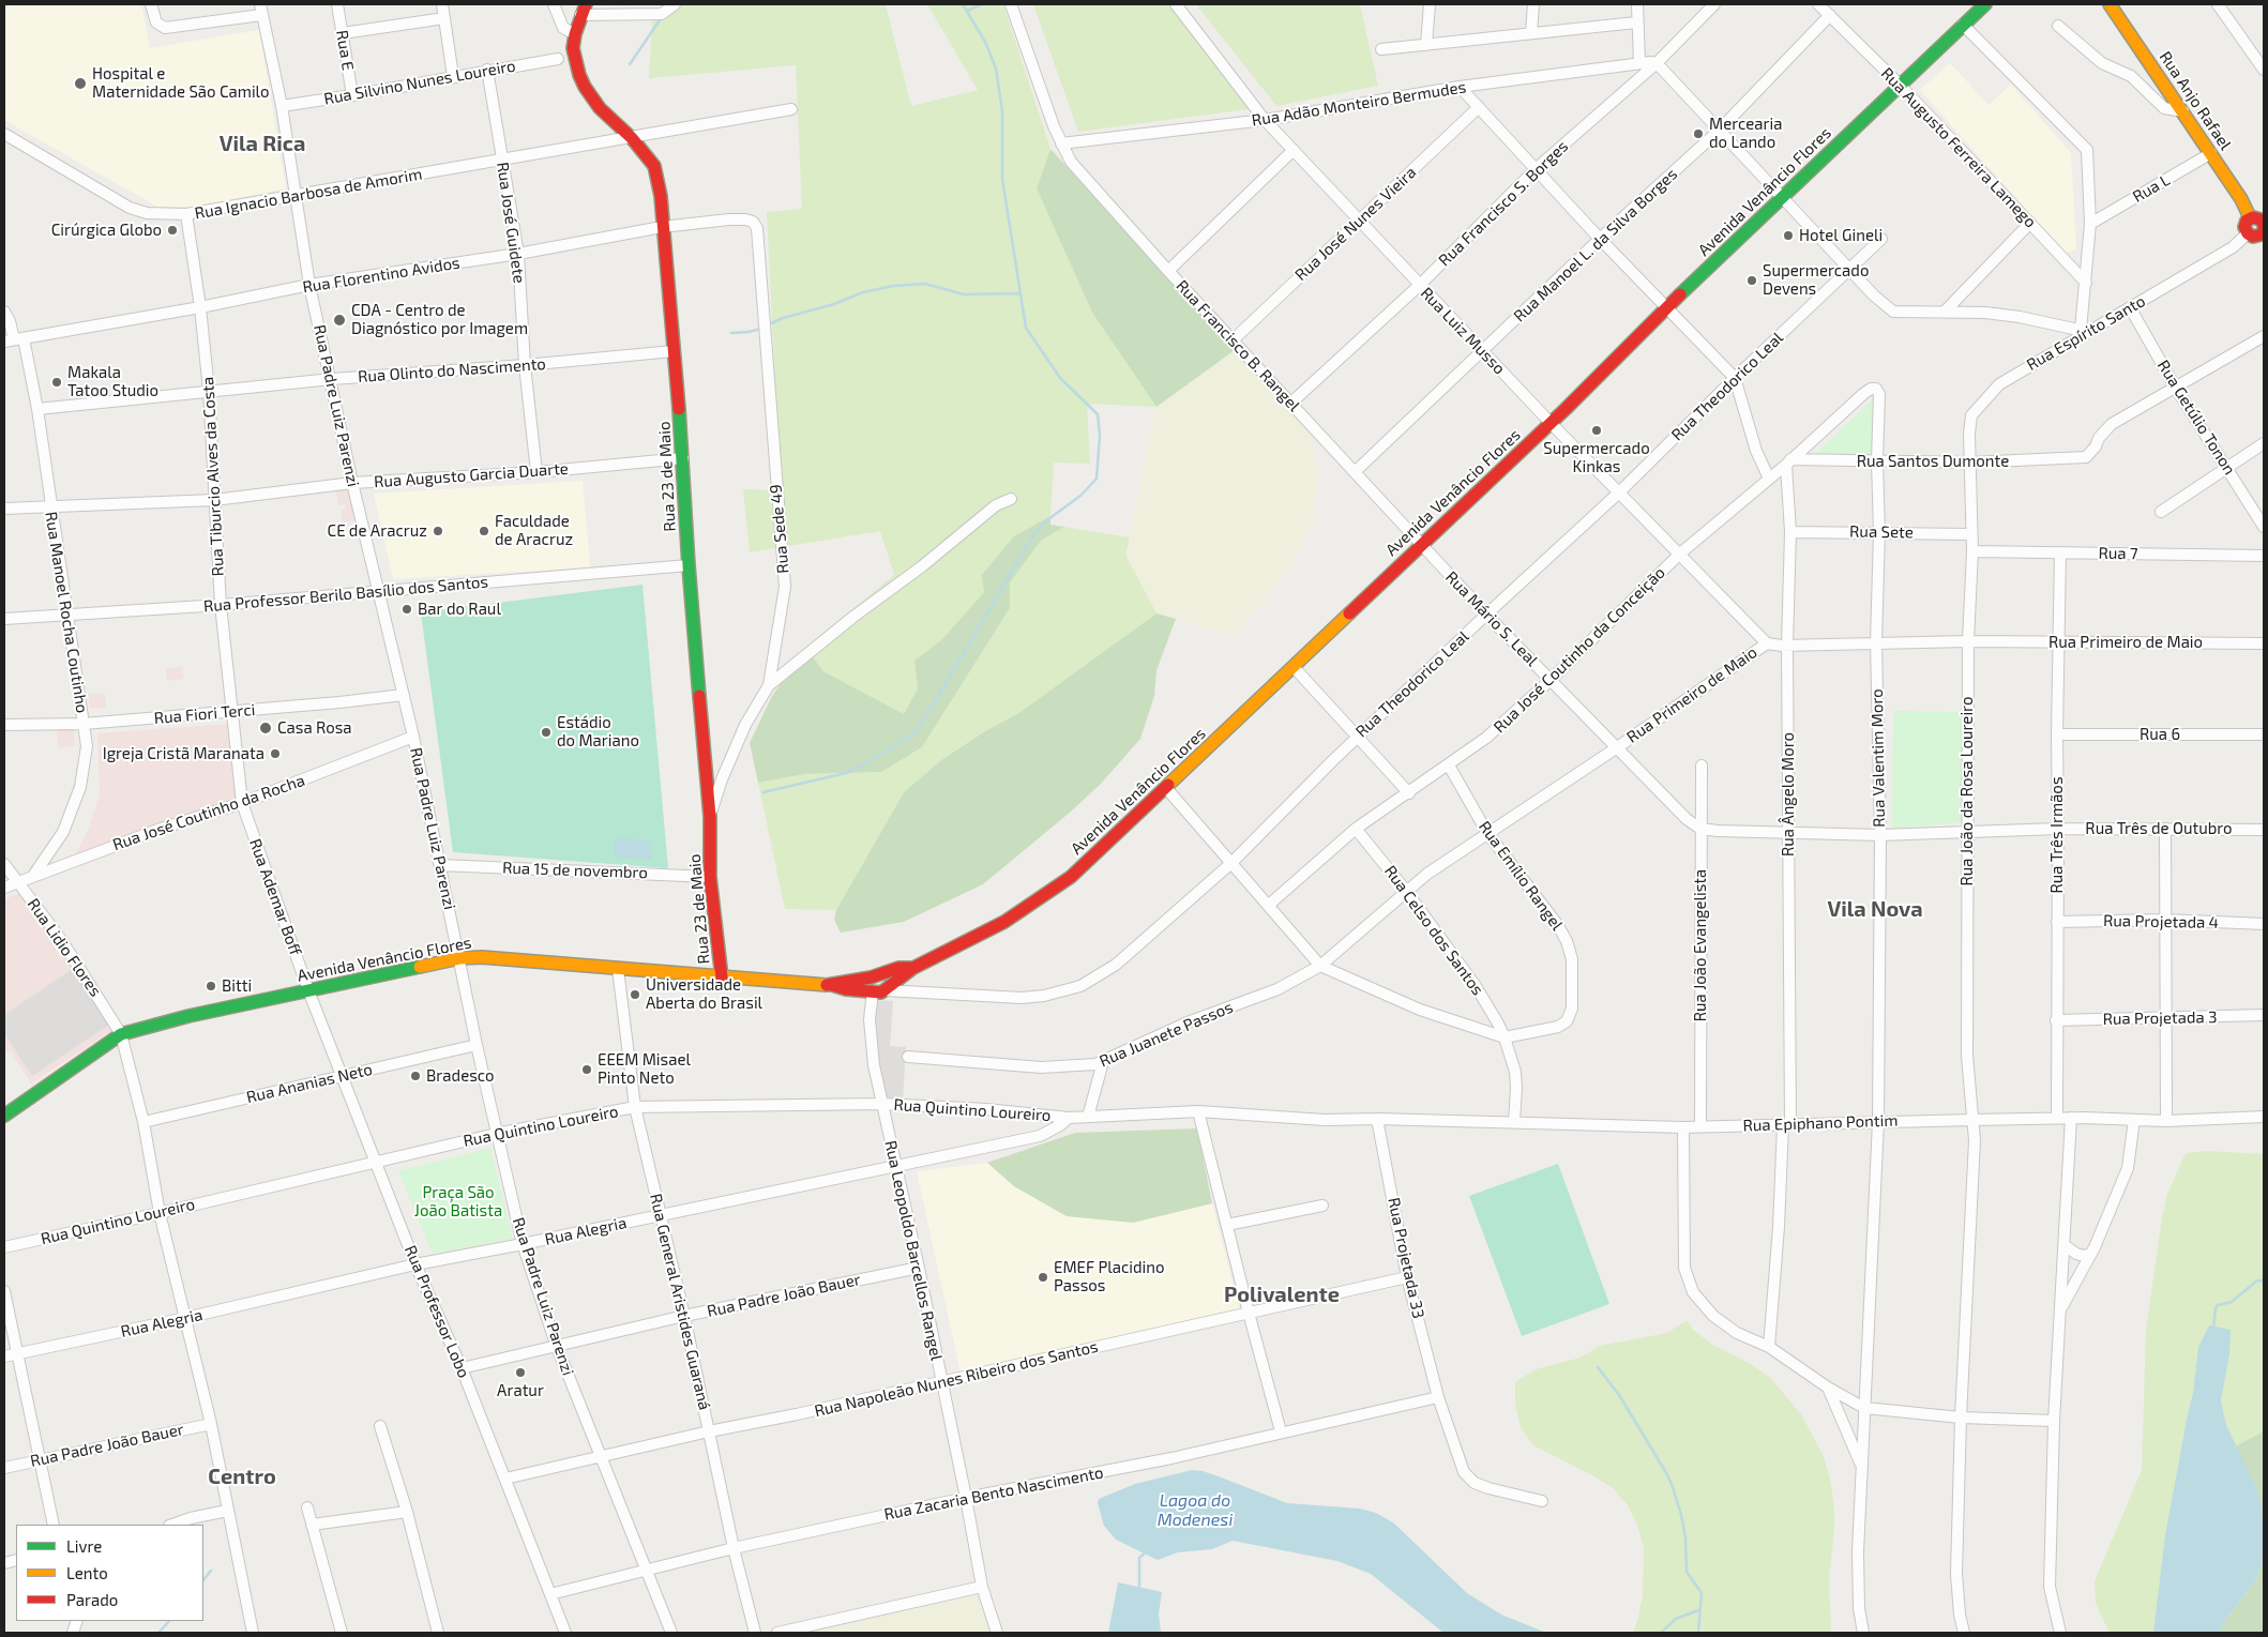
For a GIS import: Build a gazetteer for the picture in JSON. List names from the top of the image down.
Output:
{
  "streets": {
    "main road": ["Rua Anjo Rafael", "Avenida Venâncio Flores", "Rua 23 de Maio"],
    "street": [
      "Rua E",
      "Rua Silvino Nunes Loureiro",
      "Rua Adão Monteiro Bermudes",
      "Rua Augusto Ferreira Lamego",
      "Rua L",
      "Rua Ignacio Barbosa de Amorim",
      "Rua Francisco S. Borges",
      "Rua José Guidete",
      "Rua José Nunes Vieira",
      "Rua Manoel L. da Silva Borges",
      "Rua Florentino Avidos",
      "Rua Luiz Musso",
      "Rua Espírito Santo",
      "Rua Francisco B. Rangel",
      "Rua Olinto do Nascimento",
      "Rua Theodorico Leal",
      "Rua Padre Luiz Parenzi",
      "Rua Getúlio Tonon",
      "Rua Santos Dumonte",
      "Rua Augusto Garcia Duarte",
      "Rua Tiburcio Alves da Costa",
      "Rua Sede 49",
      "Rua Sete",
      "Rua 7",
      "Rua Professor Berilo Basílio dos Santos",
      "Rua Manoel Rocha Coutinho",
      "Rua Mário S. Leal",
      "Rua Primeiro de Maio",
      "Rua José Coutinho da Conceição",
      "Rua Fiori Terci",
      "Rua 6",
      "Rua Valentim Moro",
      "Rua João da Rosa Loureiro",
      "Rua Ângelo Moro",
      "Rua José Coutinho da Rocha",
      "Rua Três de Outubro",
      "Rua Três Irmãos",
      "Rua 15 de novembro",
      "Rua Emílio Rangel",
      "Rua Ademar Boff",
      "Rua Projetada 4",
      "Rua Celso dos Santos",
      "Rua João Evangelista",
      "Rua Lidio Flores",
      "Rua Projetada 3",
      "Rua Juanete Passos",
      "Rua Ananias Neto",
      "Rua Quintino Loureiro",
      "Rua Epiphano Pontim",
      "Rua Alegria",
      "Rua Leopoldo Barcellos Rangel",
      "Rua Projetada 33",
      "Rua Padre João Bauer",
      "Rua General Aristides Guaraná",
      "Rua Professor Lobo",
      "Rua Napoleão Nunes Ribeiro dos Santos",
      "Rua Zacaria Bento Nascimento"
    ]
  },
  "crossings": [
    ["Rua E", "Rua Silvino Nunes Loureiro"],
    ["Rua Silvino Nunes Loureiro", "Rua José Guidete"],
    ["Rua Silvino Nunes Loureiro", "Rua Padre Luiz Parenzi"],
    ["Rua Anjo Rafael", "Rua L"],
    ["Rua Adão Monteiro Bermudes", "Rua Francisco S. Borges"],
    ["Rua Adão Monteiro Bermudes", "Rua Luiz Musso"],
    ["Rua Adão Monteiro Bermudes", "Rua Francisco B. Rangel"],
    ["Rua Augusto Ferreira Lamego", "Avenida Venâncio Flores"],
    ["Rua Augusto Ferreira Lamego", "Rua Manoel L. da Silva Borges"],
    ["Avenida Venâncio Flores", "Rua Luiz Musso"],
    ["Avenida Venâncio Flores", "Rua Francisco B. Rangel"],
    ["Avenida Venâncio Flores", "Rua Theodorico Leal"],
    ["Avenida Venâncio Flores", "Rua Padre Luiz Parenzi"],
    ["Avenida Venâncio Flores", "Rua 23 de Maio"],
    ["Avenida Venâncio Flores", "Rua Mário S. Leal"],
    ["Avenida Venâncio Flores", "Rua Ademar Boff"],
    ["Avenida Venâncio Flores", "Rua Lidio Flores"],
    ["Avenida Venâncio Flores", "Rua Leopoldo Barcellos Rangel"],
    ["Avenida Venâncio Flores", "Rua General Aristides Guaraná"],
    ["Avenida Venâncio Flores", "Rua Professor Lobo"],
    ["Rua Ignacio Barbosa de Amorim", "Rua José Guidete"],
    ["Rua Ignacio Barbosa de Amorim", "Rua Padre Luiz Parenzi"],
    ["Rua Ignacio Barbosa de Amorim", "Rua Tiburcio Alves da Costa"],
    ["Rua Ignacio Barbosa de Amorim", "Rua 23 de Maio"],
    ["Rua Francisco S. Borges", "Rua Luiz Musso"],
    ["Rua Francisco S. Borges", "Rua Francisco B. Rangel"],
    ["Rua José Guidete", "Rua Florentino Avidos"],
    ["Rua José Guidete", "Rua Olinto do Nascimento"],
    ["Rua José Guidete", "Rua Augusto Garcia Duarte"],
    ["Rua José Nunes Vieira", "Rua Luiz Musso"],
    ["Rua José Nunes Vieira", "Rua Francisco B. Rangel"],
    ["Rua Manoel L. da Silva Borges", "Rua Luiz Musso"],
    ["Rua Manoel L. da Silva Borges", "Rua Francisco B. Rangel"],
    ["Rua Florentino Avidos", "Rua Padre Luiz Parenzi"],
    ["Rua Florentino Avidos", "Rua Tiburcio Alves da Costa"],
    ["Rua Florentino Avidos", "Rua 23 de Maio"],
    ["Rua Florentino Avidos", "Rua Sede 49"],
    ["Rua Florentino Avidos", "Rua Manoel Rocha Coutinho"],
    ["Rua Luiz Musso", "Rua Theodorico Leal"],
    ["Rua Luiz Musso", "Rua Primeiro de Maio"],
    ["Rua Luiz Musso", "Rua José Coutinho da Conceição"],
    ["Rua Espírito Santo", "Rua Getúlio Tonon"],
    ["Rua Espírito Santo", "Rua Santos Dumonte"],
    ["Rua Espírito Santo", "Rua João da Rosa Loureiro"],
    ["Rua Francisco B. Rangel", "Rua Mário S. Leal"],
    ["Rua Olinto do Nascimento", "Rua Padre Luiz Parenzi"],
    ["Rua Olinto do Nascimento", "Rua Tiburcio Alves da Costa"],
    ["Rua Olinto do Nascimento", "Rua 23 de Maio"],
    ["Rua Olinto do Nascimento", "Rua Manoel Rocha Coutinho"],
    ["Rua Theodorico Leal", "Rua Mário S. Leal"],
    ["Rua Theodorico Leal", "Rua Leopoldo Barcellos Rangel"],
    ["Rua Padre Luiz Parenzi", "Rua Augusto Garcia Duarte"],
    ["Rua Padre Luiz Parenzi", "Rua Professor Berilo Basílio dos Santos"],
    ["Rua Padre Luiz Parenzi", "Rua Fiori Terci"],
    ["Rua Padre Luiz Parenzi", "Rua José Coutinho da Rocha"],
    ["Rua Padre Luiz Parenzi", "Rua 15 de novembro"],
    ["Rua Padre Luiz Parenzi", "Rua Ananias Neto"],
    ["Rua Padre Luiz Parenzi", "Rua Quintino Loureiro"],
    ["Rua Padre Luiz Parenzi", "Rua Alegria"],
    ["Rua Padre Luiz Parenzi", "Rua Padre João Bauer"],
    ["Rua Padre Luiz Parenzi", "Rua Napoleão Nunes Ribeiro dos Santos"],
    ["Rua Padre Luiz Parenzi", "Rua Zacaria Bento Nascimento"],
    ["Rua Getúlio Tonon", "Rua Santos Dumonte"],
    ["Rua Santos Dumonte", "Rua José Coutinho da Conceição"],
    ["Rua Santos Dumonte", "Rua Valentim Moro"],
    ["Rua Santos Dumonte", "Rua João da Rosa Loureiro"],
    ["Rua Santos Dumonte", "Rua Ângelo Moro"],
    ["Rua Augusto Garcia Duarte", "Rua Tiburcio Alves da Costa"],
    ["Rua Augusto Garcia Duarte", "Rua 23 de Maio"],
    ["Rua Augusto Garcia Duarte", "Rua Manoel Rocha Coutinho"],
    ["Rua Tiburcio Alves da Costa", "Rua Professor Berilo Basílio dos Santos"],
    ["Rua Tiburcio Alves da Costa", "Rua Fiori Terci"],
    ["Rua Tiburcio Alves da Costa", "Rua José Coutinho da Rocha"],
    ["Rua Tiburcio Alves da Costa", "Rua Ademar Boff"],
    ["Rua 23 de Maio", "Rua Sede 49"],
    ["Rua 23 de Maio", "Rua Professor Berilo Basílio dos Santos"],
    ["Rua 23 de Maio", "Rua 15 de novembro"],
    ["Rua Sete", "Rua Valentim Moro"],
    ["Rua Sete", "Rua João da Rosa Loureiro"],
    ["Rua Sete", "Rua Ângelo Moro"],
    ["Rua 7", "Rua João da Rosa Loureiro"],
    ["Rua 7", "Rua Três Irmãos"],
    ["Rua Professor Berilo Basílio dos Santos", "Rua Manoel Rocha Coutinho"],
    ["Rua Manoel Rocha Coutinho", "Rua Fiori Terci"],
    ["Rua Manoel Rocha Coutinho", "Rua José Coutinho da Rocha"],
    ["Rua Mário S. Leal", "Rua Primeiro de Maio"],
    ["Rua Mário S. Leal", "Rua José Coutinho da Conceição"],
    ["Rua Mário S. Leal", "Rua Três de Outubro"],
    ["Rua Mário S. Leal", "Rua João Evangelista"],
    ["Rua Primeiro de Maio", "Rua Valentim Moro"],
    ["Rua Primeiro de Maio", "Rua João da Rosa Loureiro"],
    ["Rua Primeiro de Maio", "Rua Ângelo Moro"],
    ["Rua Primeiro de Maio", "Rua Três Irmãos"],
    ["Rua Primeiro de Maio", "Rua Emílio Rangel"],
    ["Rua Primeiro de Maio", "Rua Celso dos Santos"],
    ["Rua Primeiro de Maio", "Rua Juanete Passos"],
    ["Rua José Coutinho da Conceição", "Rua Valentim Moro"],
    ["Rua José Coutinho da Conceição", "Rua Ângelo Moro"],
    ["Rua José Coutinho da Conceição", "Rua Emílio Rangel"],
    ["Rua José Coutinho da Conceição", "Rua Celso dos Santos"],
    ["Rua 6", "Rua Três Irmãos"],
    ["Rua Valentim Moro", "Rua Três de Outubro"],
    ["Rua Valentim Moro", "Rua Epiphano Pontim"],
    ["Rua João da Rosa Loureiro", "Rua Três de Outubro"],
    ["Rua João da Rosa Loureiro", "Rua Epiphano Pontim"],
    ["Rua Ângelo Moro", "Rua Três de Outubro"],
    ["Rua Ângelo Moro", "Rua Epiphano Pontim"],
    ["Rua José Coutinho da Rocha", "Rua Ademar Boff"],
    ["Rua José Coutinho da Rocha", "Rua Lidio Flores"],
    ["Rua Três de Outubro", "Rua Três Irmãos"],
    ["Rua Três de Outubro", "Rua João Evangelista"],
    ["Rua Três Irmãos", "Rua Projetada 4"],
    ["Rua Três Irmãos", "Rua Projetada 3"],
    ["Rua Três Irmãos", "Rua Epiphano Pontim"],
    ["Rua Emílio Rangel", "Rua Celso dos Santos"],
    ["Rua Ademar Boff", "Rua Professor Lobo"],
    ["Rua Celso dos Santos", "Rua Epiphano Pontim"],
    ["Rua João Evangelista", "Rua Epiphano Pontim"],
    ["Rua Lidio Flores", "Rua Ananias Neto"],
    ["Rua Lidio Flores", "Rua Quintino Loureiro"],
    ["Rua Lidio Flores", "Rua Alegria"],
    ["Rua Lidio Flores", "Rua Padre João Bauer"],
    ["Rua Ananias Neto", "Rua Professor Lobo"],
    ["Rua Quintino Loureiro", "Rua Epiphano Pontim"],
    ["Rua Quintino Loureiro", "Rua Alegria"],
    ["Rua Quintino Loureiro", "Rua Leopoldo Barcellos Rangel"],
    ["Rua Quintino Loureiro", "Rua Projetada 33"],
    ["Rua Quintino Loureiro", "Rua General Aristides Guaraná"],
    ["Rua Quintino Loureiro", "Rua Professor Lobo"],
    ["Rua Epiphano Pontim", "Rua Projetada 33"],
    ["Rua Alegria", "Rua Leopoldo Barcellos Rangel"],
    ["Rua Alegria", "Rua General Aristides Guaraná"],
    ["Rua Alegria", "Rua Professor Lobo"],
    ["Rua Leopoldo Barcellos Rangel", "Rua Padre João Bauer"],
    ["Rua Leopoldo Barcellos Rangel", "Rua Napoleão Nunes Ribeiro dos Santos"],
    ["Rua Leopoldo Barcellos Rangel", "Rua Zacaria Bento Nascimento"],
    ["Rua Projetada 33", "Rua Napoleão Nunes Ribeiro dos Santos"],
    ["Rua Projetada 33", "Rua Zacaria Bento Nascimento"],
    ["Rua Padre João Bauer", "Rua General Aristides Guaraná"],
    ["Rua Padre João Bauer", "Rua Professor Lobo"],
    ["Rua General Aristides Guaraná", "Rua Napoleão Nunes Ribeiro dos Santos"],
    ["Rua General Aristides Guaraná", "Rua Zacaria Bento Nascimento"],
    ["Rua Professor Lobo", "Rua Napoleão Nunes Ribeiro dos Santos"],
    ["Rua Professor Lobo", "Rua Zacaria Bento Nascimento"]
  ],
  "districts": [
    "Vila Rica",
    "Vila Nova",
    "Polivalente",
    "Centro"
  ],
  "water": ["Lagoa do Modenesi"],
  "parks": ["Praça São João Batista"],
  "places": [
    "Hospital e Maternidade São Camilo",
    "Mercearia do Lando",
    "Cirúrgica Globo",
    "Hotel Gineli",
    "Supermercado Devens",
    "CDA - Centro de Diagnóstico por Imagem",
    "Makala Tatoo Studio",
    "Supermercado Kinkas",
    "CE de Aracruz",
    "Faculdade de Aracruz",
    "Bar do Raul",
    "Casa Rosa",
    "Estádio do Mariano",
    "Igreja Cristã Maranata",
    "Bitti",
    "Universidade Aberta do Brasil",
    "EEEM Misael Pinto Neto",
    "Bradesco",
    "EMEF Placidino Passos",
    "Aratur"
  ],
  "legend": ["Livre", "Lento", "Parado"]
}
